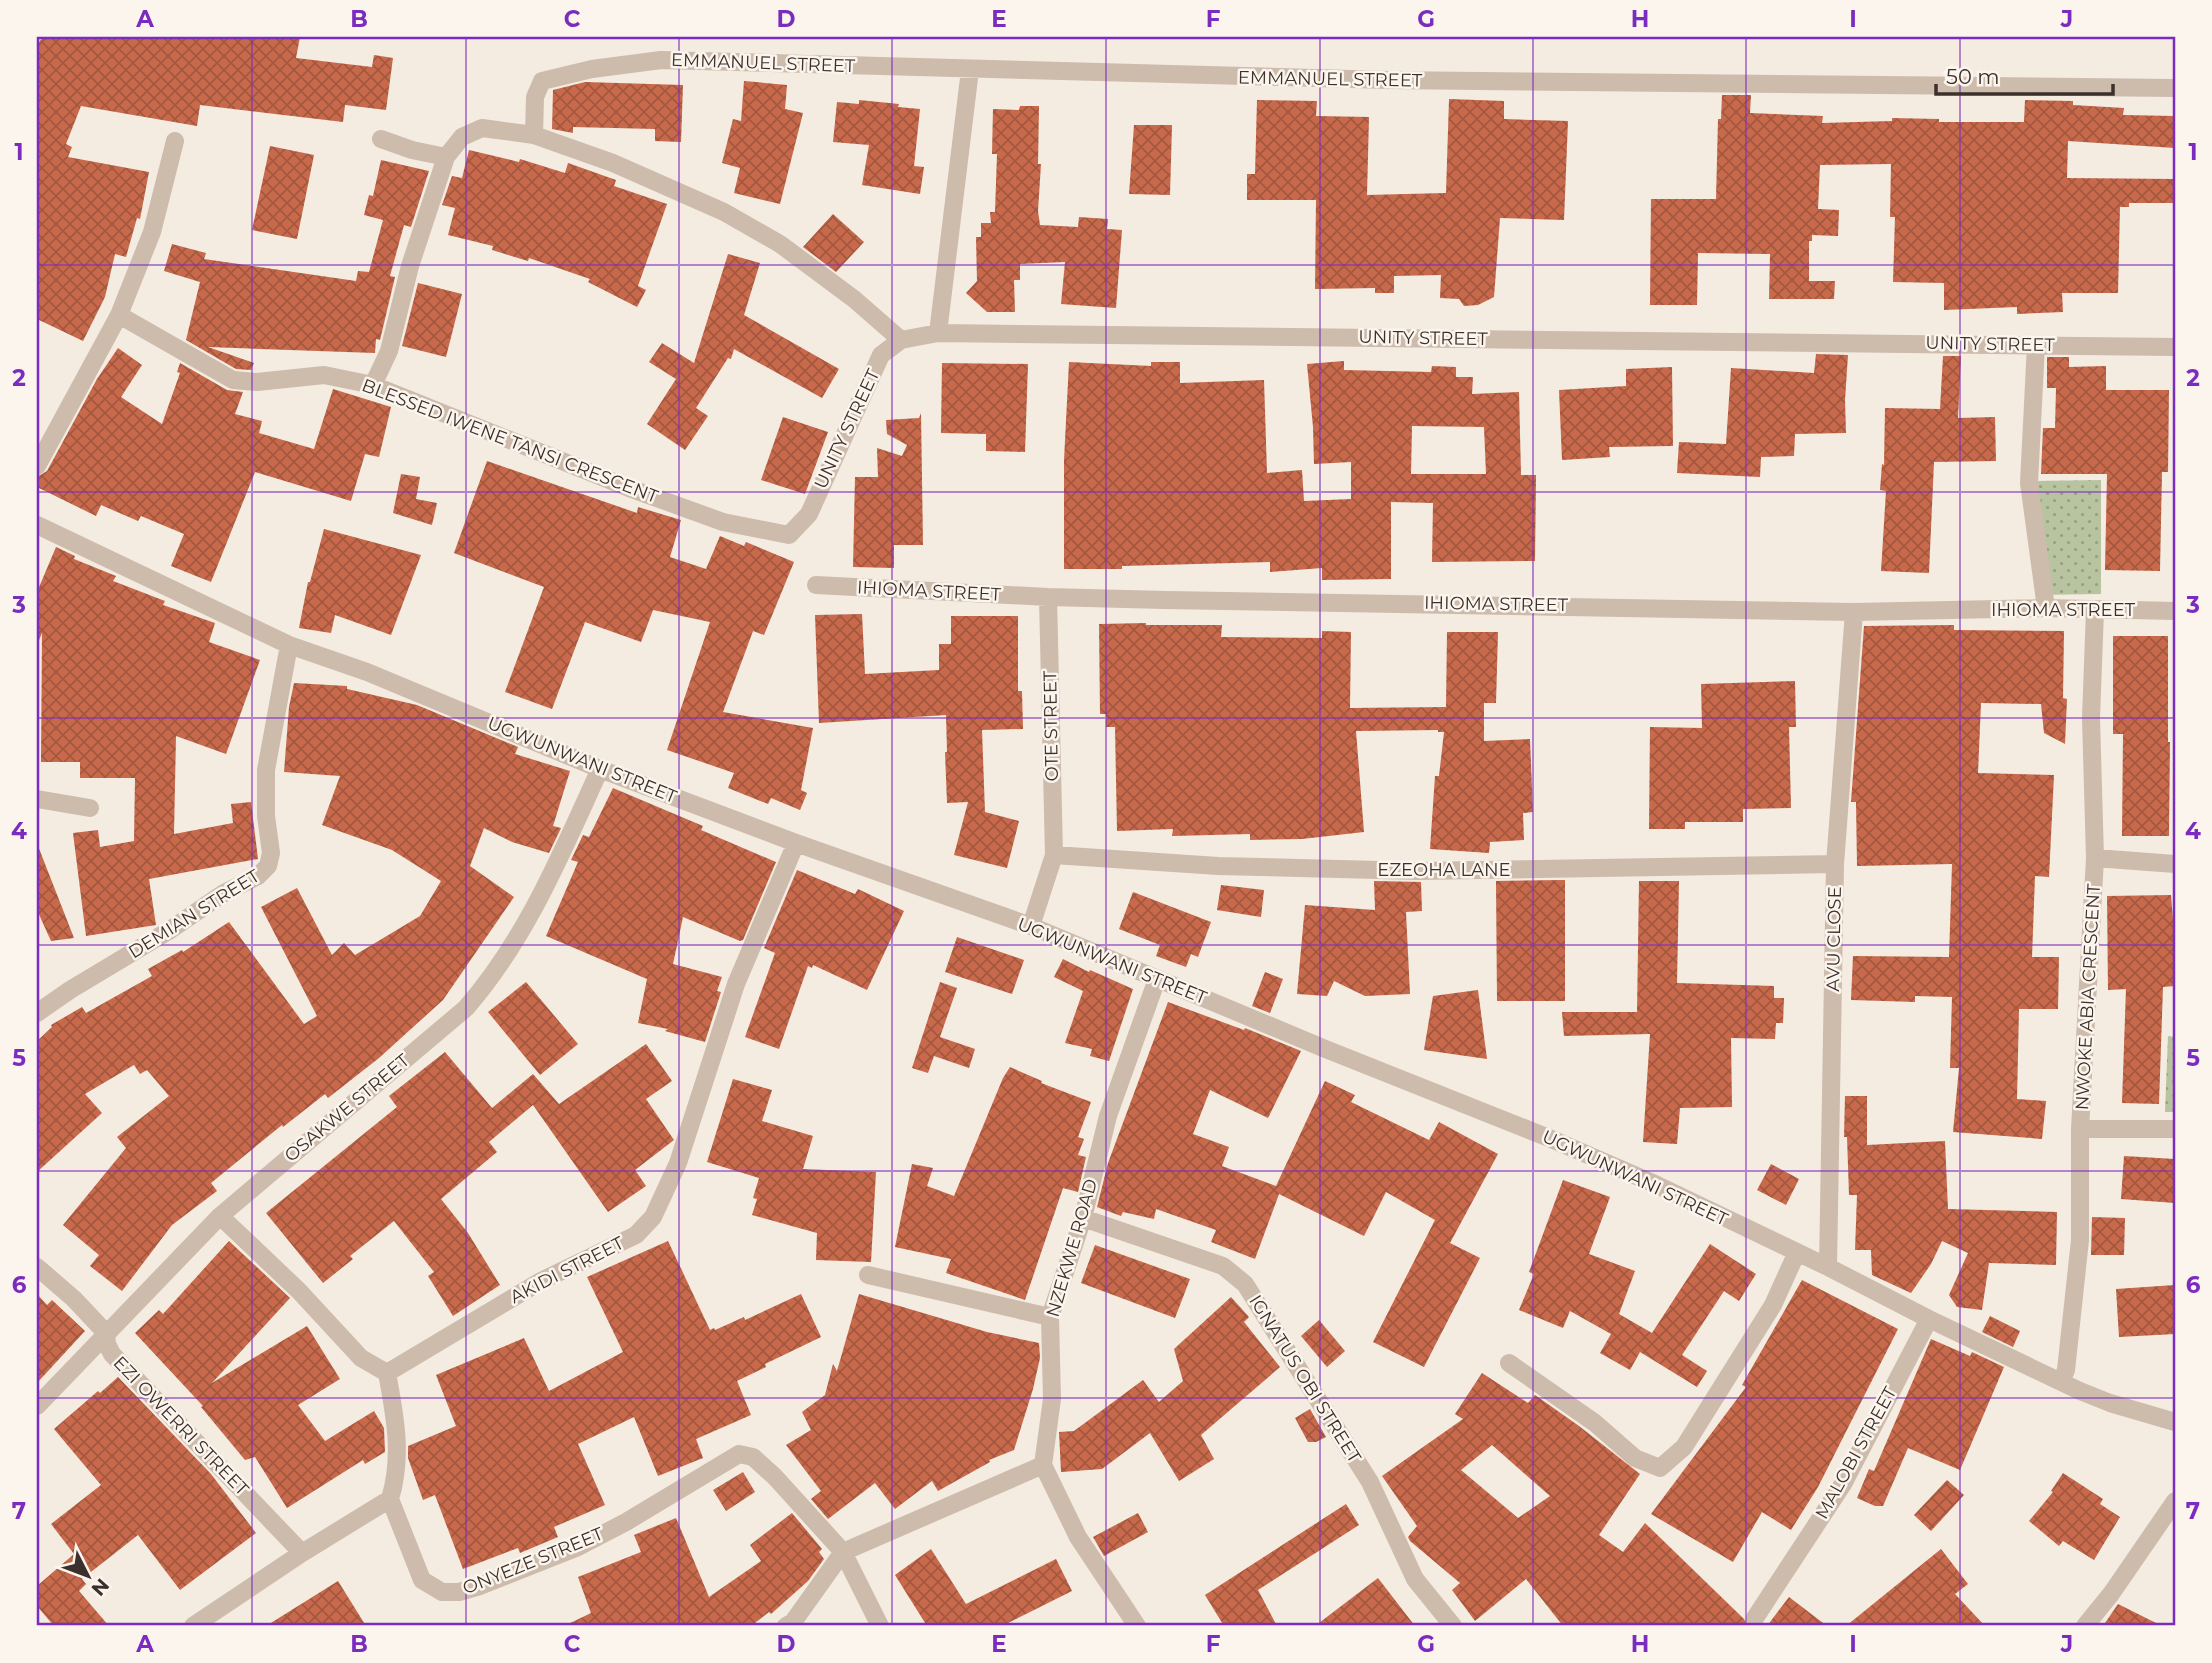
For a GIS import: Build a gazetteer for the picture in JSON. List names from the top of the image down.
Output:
{
  "streets": {
    "street": [
      "EMMANUEL STREET",
      "UNITY STREET",
      "BLESSED IWENE TANSI CRESCENT",
      "IHIOMA STREET",
      "OTE STREET",
      "UGWUNWANI STREET",
      "EZEOHA LANE",
      "DEMIAN STREET",
      "AVU CLOSE",
      "NWOKE ABIA CRESCENT",
      "OSAKWE STREET",
      "NZEKWE ROAD",
      "AKIDI STREET",
      "IGNATUS OBI STREET",
      "EZI OWERRI STREET",
      "MALOBI STREET",
      "ONYEZE STREET"
    ]
  },
  "crossings": [
    ["UNITY STREET", "BLESSED IWENE TANSI CRESCENT"],
    ["IHIOMA STREET", "OTE STREET"],
    ["IHIOMA STREET", "AVU CLOSE"],
    ["IHIOMA STREET", "NWOKE ABIA CRESCENT"],
    ["OTE STREET", "UGWUNWANI STREET"],
    ["OTE STREET", "EZEOHA LANE"],
    ["UGWUNWANI STREET", "DEMIAN STREET"],
    ["UGWUNWANI STREET", "AVU CLOSE"],
    ["UGWUNWANI STREET", "NWOKE ABIA CRESCENT"],
    ["UGWUNWANI STREET", "OSAKWE STREET"],
    ["UGWUNWANI STREET", "NZEKWE ROAD"],
    ["UGWUNWANI STREET", "AKIDI STREET"],
    ["UGWUNWANI STREET", "MALOBI STREET"],
    ["EZEOHA LANE", "AVU CLOSE"],
    ["OSAKWE STREET", "EZI OWERRI STREET"],
    ["NZEKWE ROAD", "IGNATUS OBI STREET"]
  ],
  "scale_bar": "50 m",
  "north": "bottom right",
  "grid": {
    "columns": [
      "A",
      "B",
      "C",
      "D",
      "E",
      "F",
      "G",
      "H",
      "I",
      "J"
    ],
    "rows": [
      "1",
      "2",
      "3",
      "4",
      "5",
      "6",
      "7"
    ]
  }
}
